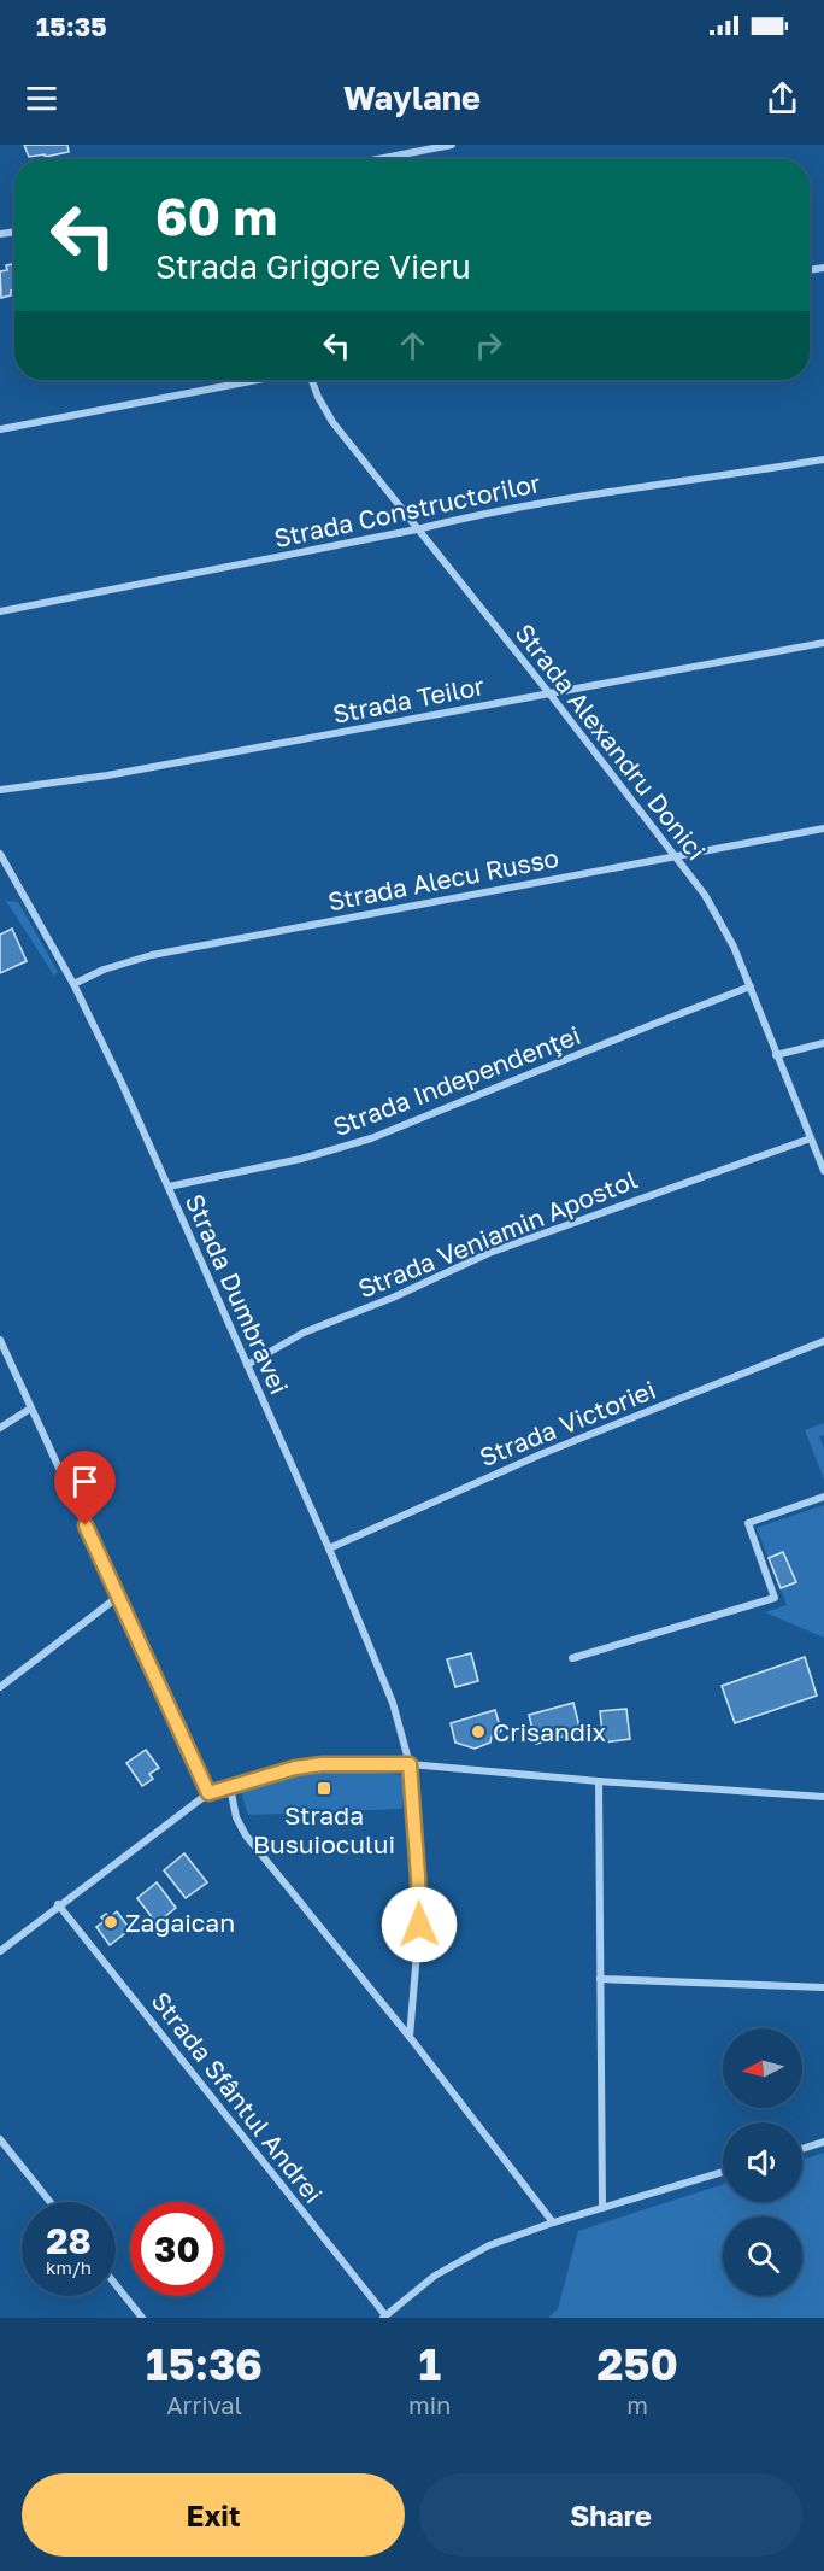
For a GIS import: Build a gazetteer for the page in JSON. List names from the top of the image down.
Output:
{
  "streets": {
    "street": [
      "Strada Constructorilor",
      "Strada Teilor",
      "Strada Alexandru Donici",
      "Strada Alecu Russo",
      "Strada Independenţei",
      "Strada Veniamin Apostol",
      "Strada Dumbravei",
      "Strada Victoriei",
      "Strada Sfântul Andrei"
    ]
  },
  "crossings": [
    ["Strada Constructorilor", "Strada Alexandru Donici"],
    ["Strada Teilor", "Strada Alexandru Donici"],
    ["Strada Alexandru Donici", "Strada Alecu Russo"],
    ["Strada Alexandru Donici", "Strada Independenţei"],
    ["Strada Alexandru Donici", "Strada Veniamin Apostol"],
    ["Strada Alecu Russo", "Strada Dumbravei"],
    ["Strada Independenţei", "Strada Dumbravei"],
    ["Strada Veniamin Apostol", "Strada Dumbravei"],
    ["Strada Dumbravei", "Strada Victoriei"]
  ],
  "places": {
    "other": ["Crisandix", "Zagaican"],
    "transit": ["Strada Busuiocului"]
  },
  "north": "left",
  "page": {
    "status": "15:35",
    "header": "Waylane",
    "turn": ["60 m", "Strada Grigore Vieru"],
    "speed": "28 km/h",
    "limit": "30",
    "eta": [
      "15:36",
      "Arrival",
      "1",
      "min",
      "250",
      "m"
    ],
    "buttons": ["Exit", "Share"]
  }
}
